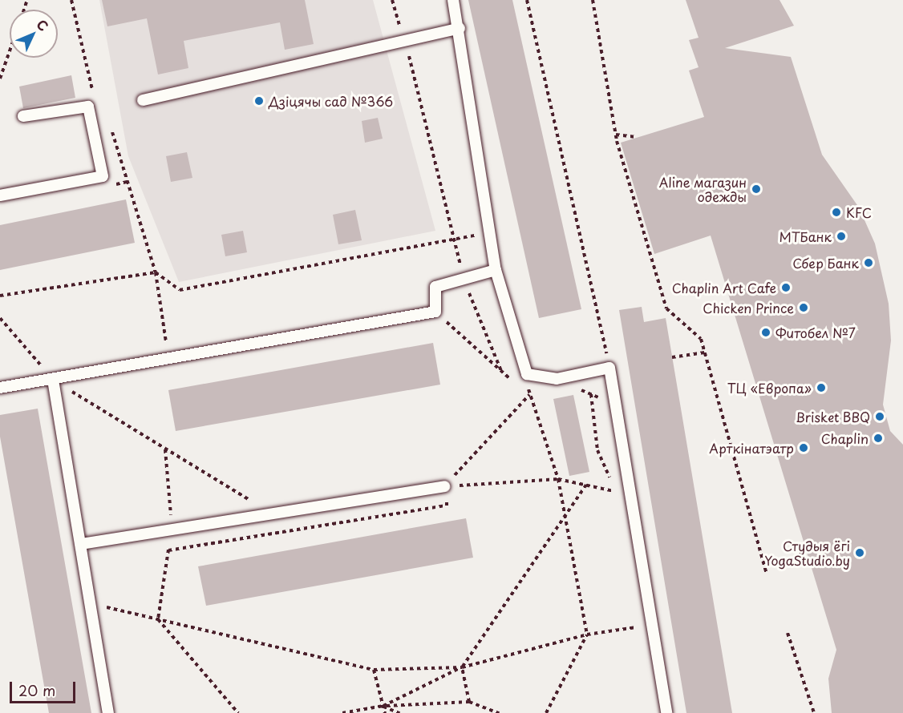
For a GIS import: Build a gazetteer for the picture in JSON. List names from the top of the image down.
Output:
{
  "places": [
    "Дзіцячы сад №366",
    "Aline магазин одежды",
    "KFC",
    "МТБанк",
    "Сбер Банк",
    "Chaplin Art Cafe",
    "Chicken Prince",
    "Фитобел №7",
    "ТЦ «Европа»",
    "Brisket BBQ",
    "Chaplin",
    "Арткінатэатр",
    "Студыя ёгі YogaStudio.by"
  ],
  "scale_bar": "20 m",
  "north": "top right"
}
